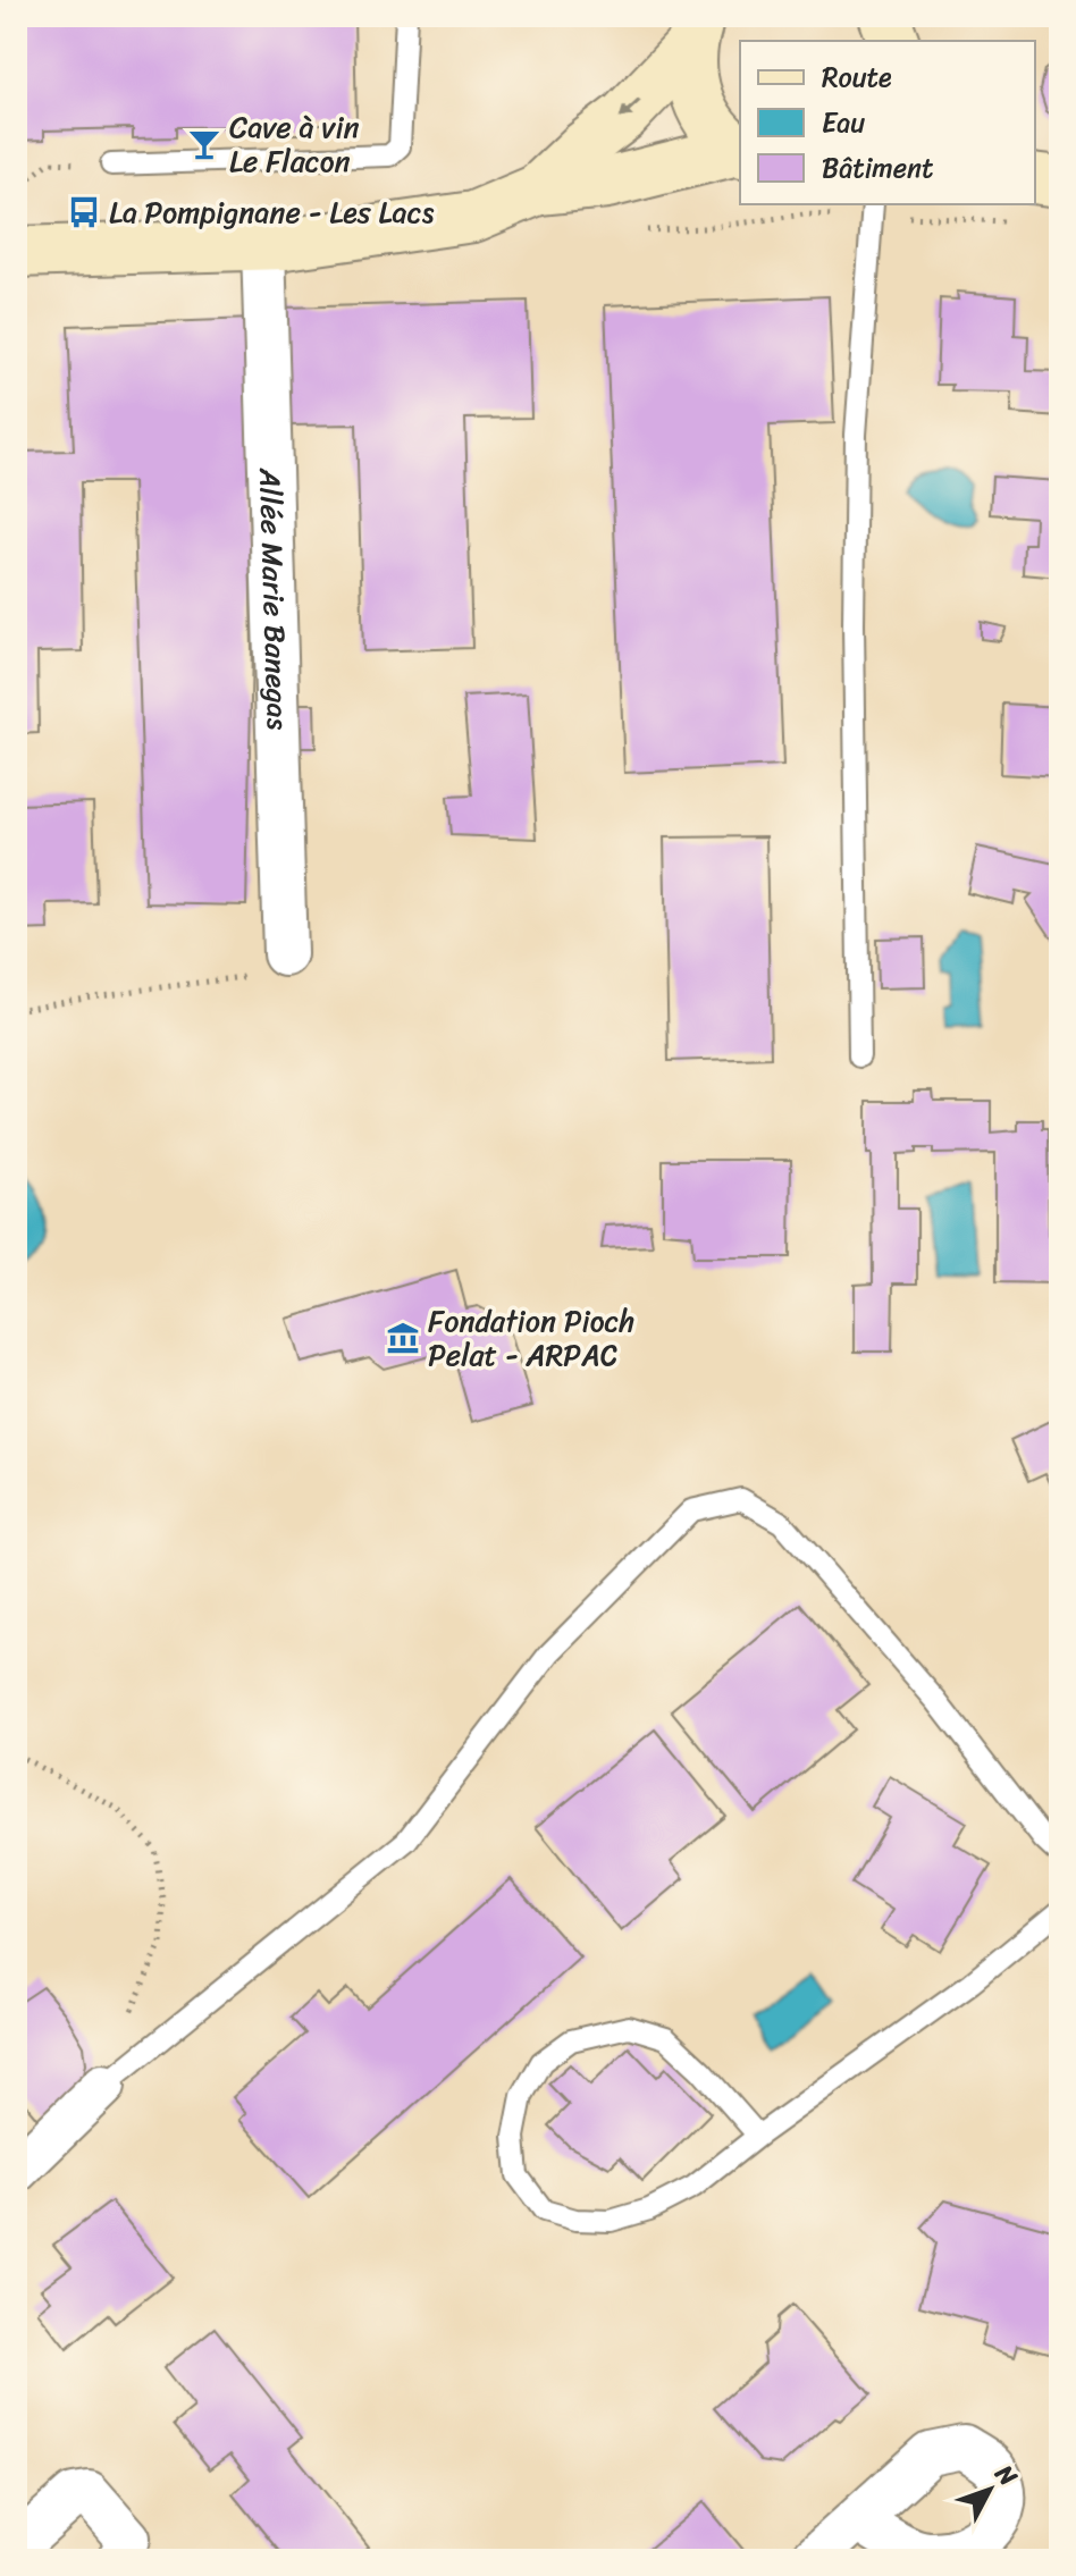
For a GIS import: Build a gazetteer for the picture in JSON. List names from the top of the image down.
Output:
{
  "streets": {
    "street": ["Allée Marie Banegas"]
  },
  "places": {
    "bar": ["Cave à vin Le Flacon"],
    "bus stop": ["La Pompignane - Les Lacs"],
    "museum": ["Fondation Pioch Pelat - ARPAC"]
  },
  "legend": ["Route", "Eau", "Bâtiment"],
  "north": "top right"
}
